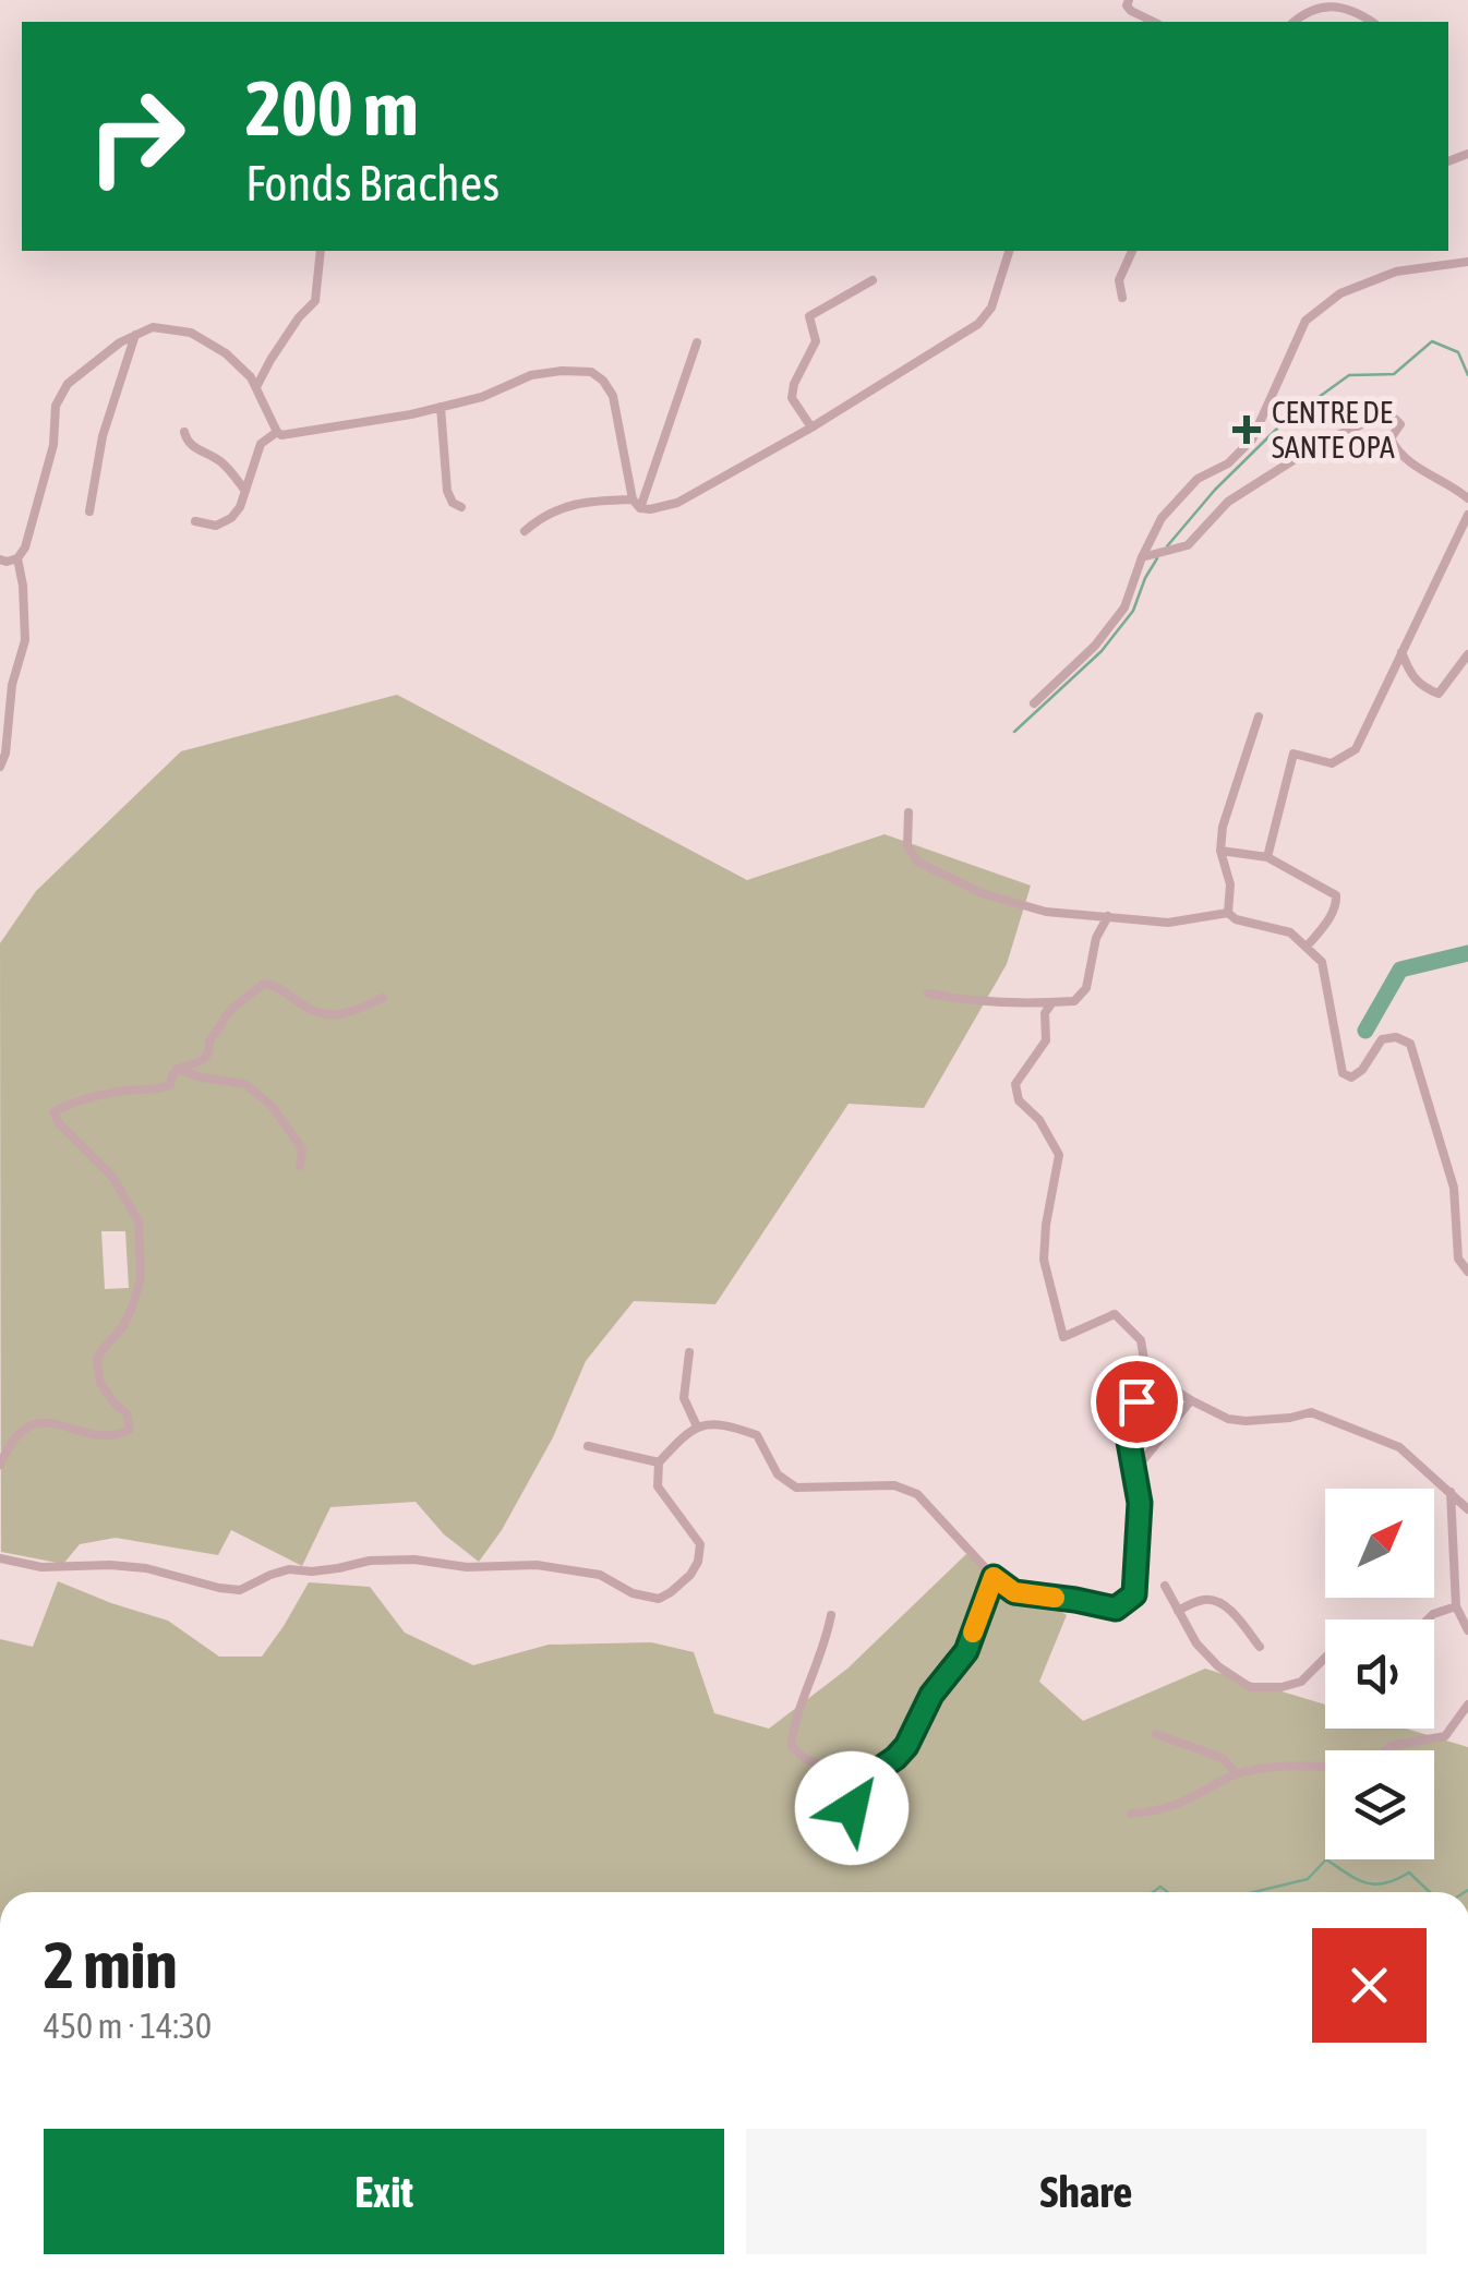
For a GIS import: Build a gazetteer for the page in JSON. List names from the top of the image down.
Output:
{
  "places": {
    "health": ["CENTRE DE SANTE OPA"]
  },
  "north": "top right",
  "page": {
    "turn": ["200 m", "Fonds Braches"],
    "heading": ["2 min", "450 m · 14:30"],
    "buttons": ["Exit", "Share"]
  }
}
